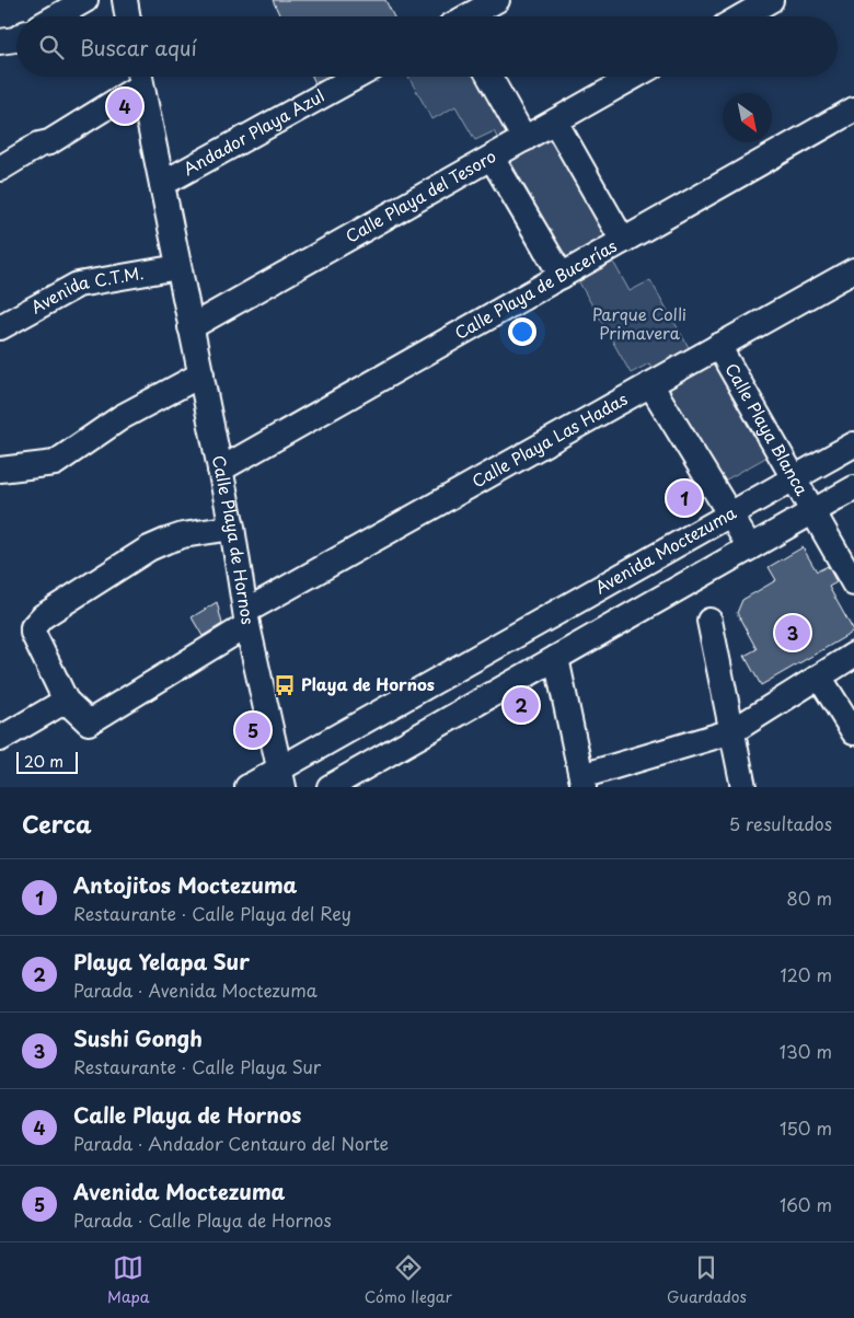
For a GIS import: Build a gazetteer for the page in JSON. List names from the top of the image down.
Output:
{
  "streets": {
    "street": [
      "Andador Playa Azul",
      "Calle Playa del Tesoro",
      "Calle Playa de Bucerías",
      "Avenida C.T.M.",
      "Calle Playa Blanca",
      "Calle Playa Las Hadas",
      "Calle Playa de Hornos",
      "Avenida Moctezuma"
    ]
  },
  "crossings": [
    ["Andador Playa Azul", "Calle Playa de Hornos"],
    ["Calle Playa del Tesoro", "Calle Playa de Hornos"],
    ["Calle Playa de Bucerías", "Calle Playa de Hornos"],
    ["Avenida C.T.M.", "Calle Playa de Hornos"],
    ["Calle Playa Blanca", "Calle Playa Las Hadas"],
    ["Calle Playa Blanca", "Avenida Moctezuma"],
    ["Calle Playa Las Hadas", "Calle Playa de Hornos"],
    ["Calle Playa de Hornos", "Avenida Moctezuma"]
  ],
  "parks": ["Parque Colli Primavera"],
  "places": {
    "bus stop": ["Playa de Hornos"]
  },
  "scale_bar": "20 m",
  "north": "bottom right",
  "page": {
    "search": "Buscar aquí",
    "pins": [
      "4",
      "1",
      "3",
      "2",
      "5"
    ],
    "scale": "20 m",
    "heading": ["Cerca", "5 resultados"],
    "list": [
      {
        "mark": "1",
        "name": "Antojitos Moctezuma",
        "note": "Restaurante · Calle Playa del Rey",
        "value": "80 m"
      },
      {
        "mark": "2",
        "name": "Playa Yelapa Sur",
        "note": "Parada · Avenida Moctezuma",
        "value": "120 m"
      },
      {
        "mark": "3",
        "name": "Sushi Gongh",
        "note": "Restaurante · Calle Playa Sur",
        "value": "130 m"
      },
      {
        "mark": "4",
        "name": "Calle Playa de Hornos",
        "note": "Parada · Andador Centauro del Norte",
        "value": "150 m"
      },
      {
        "mark": "5",
        "name": "Avenida Moctezuma",
        "note": "Parada · Calle Playa de Hornos",
        "value": "160 m"
      }
    ],
    "nav": ["Mapa", "Cómo llegar", "Guardados"]
  }
}
